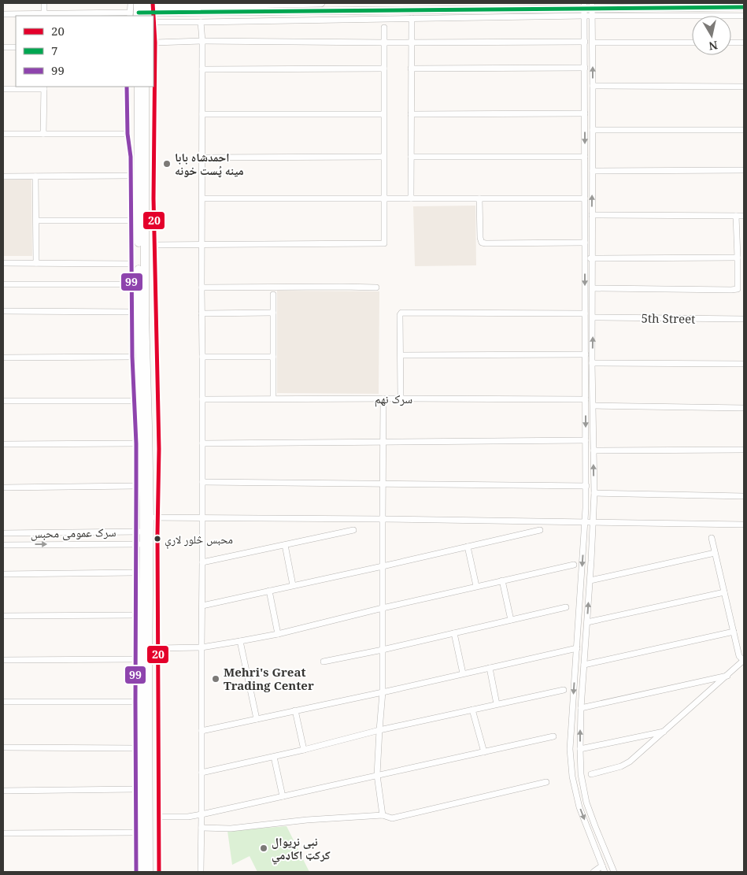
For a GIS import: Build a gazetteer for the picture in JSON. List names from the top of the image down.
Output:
{
  "streets": {
    "street": ["5th Street", "سرک نهم", "سرک عمومی محبس"]
  },
  "places": [
    "احمدشاه بابا مینه پُست خونه",
    "محبس څلور لارې",
    "Mehri's Great Trading Center",
    "نبی نړیوال کرکټ اکاډمي"
  ],
  "lines": ["transit line 20", "transit line 7", "transit line 99"],
  "legend": ["20", "7", "99"],
  "north": "bottom"
}
